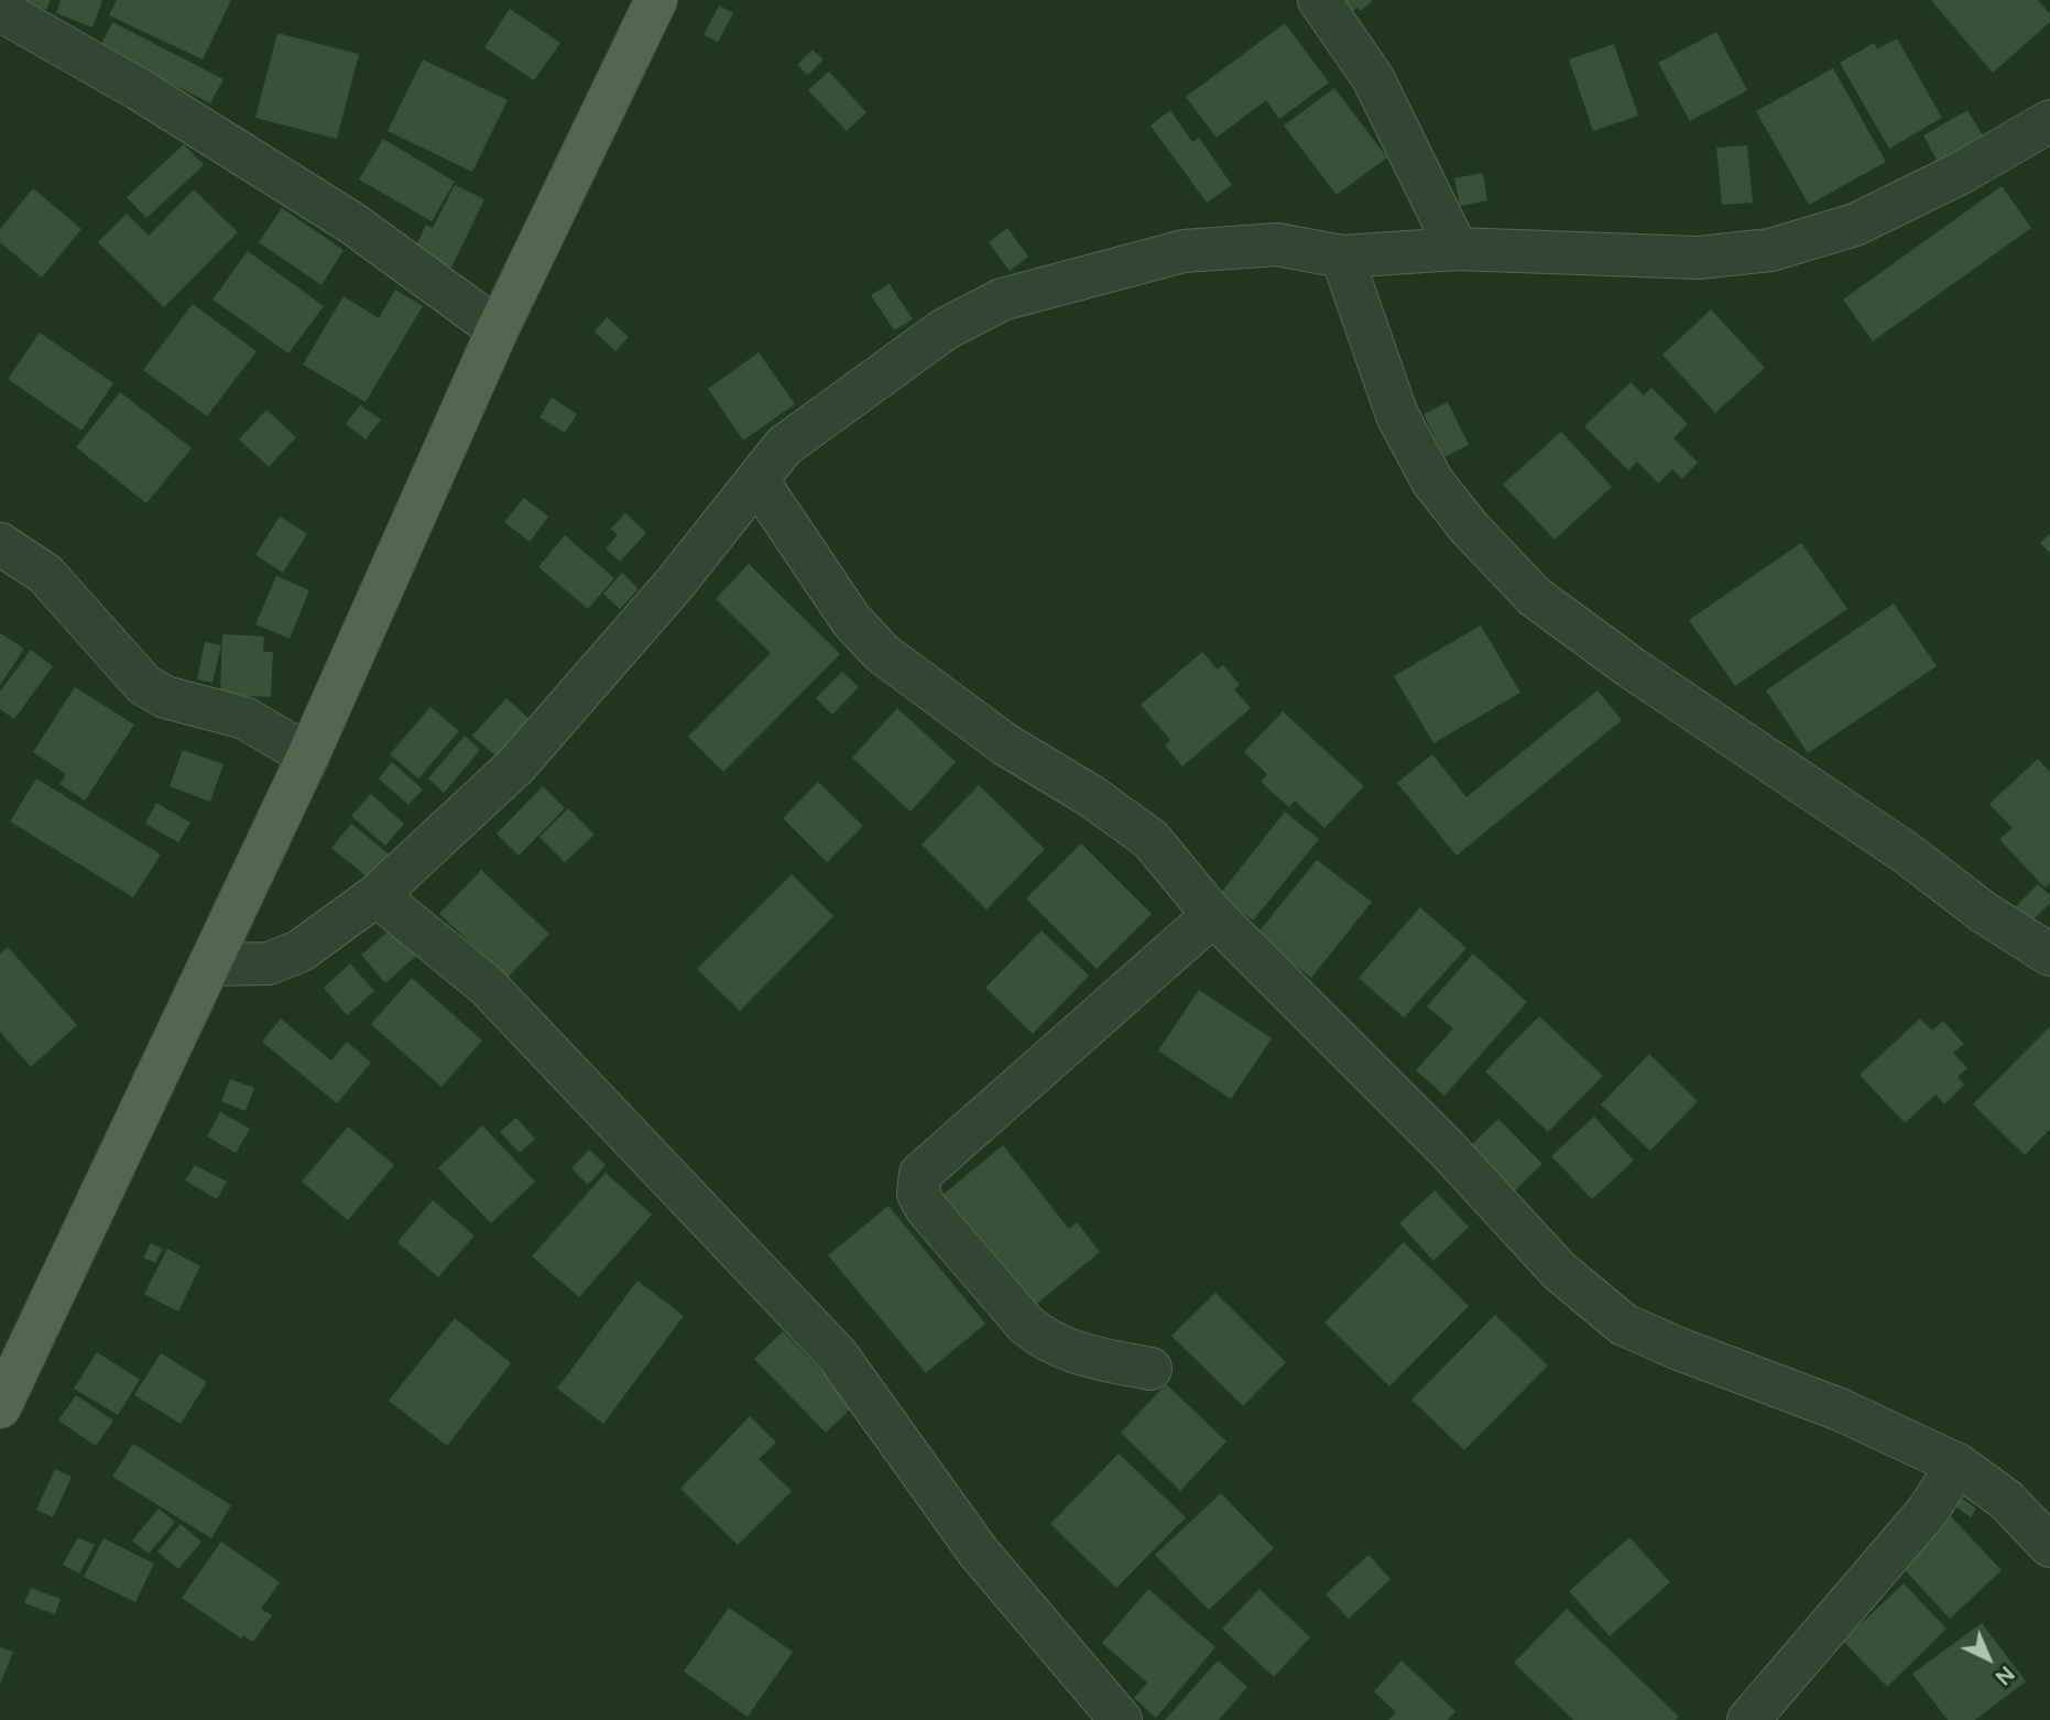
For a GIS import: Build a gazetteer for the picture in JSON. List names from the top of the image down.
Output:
{
  "north": "bottom right"
}
